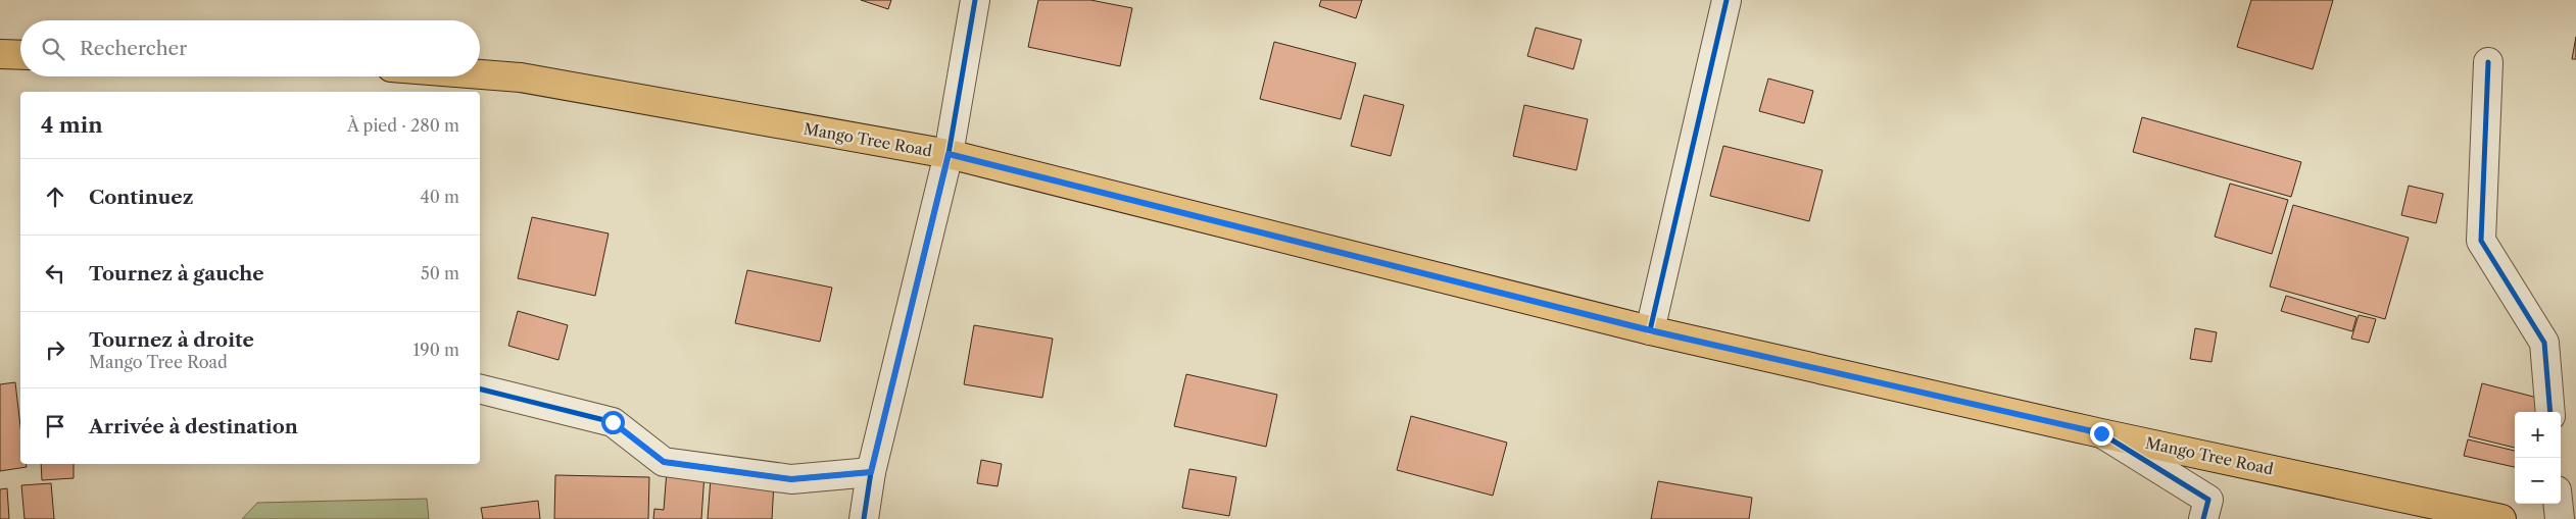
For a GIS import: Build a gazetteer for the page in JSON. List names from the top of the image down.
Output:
{
  "streets": {
    "main road": ["Mango Tree Road"]
  },
  "page": {
    "search": "Rechercher",
    "heading": ["4 min", "À pied · 280 m"],
    "list": [
      ["Continuez", "40 m"],
      ["Tournez à gauche", "50 m"],
      ["Tournez à droite", "Mango Tree Road", "190 m"],
      "Arrivée à destination"
    ],
    "map_buttons": ["+", "−"]
  }
}
